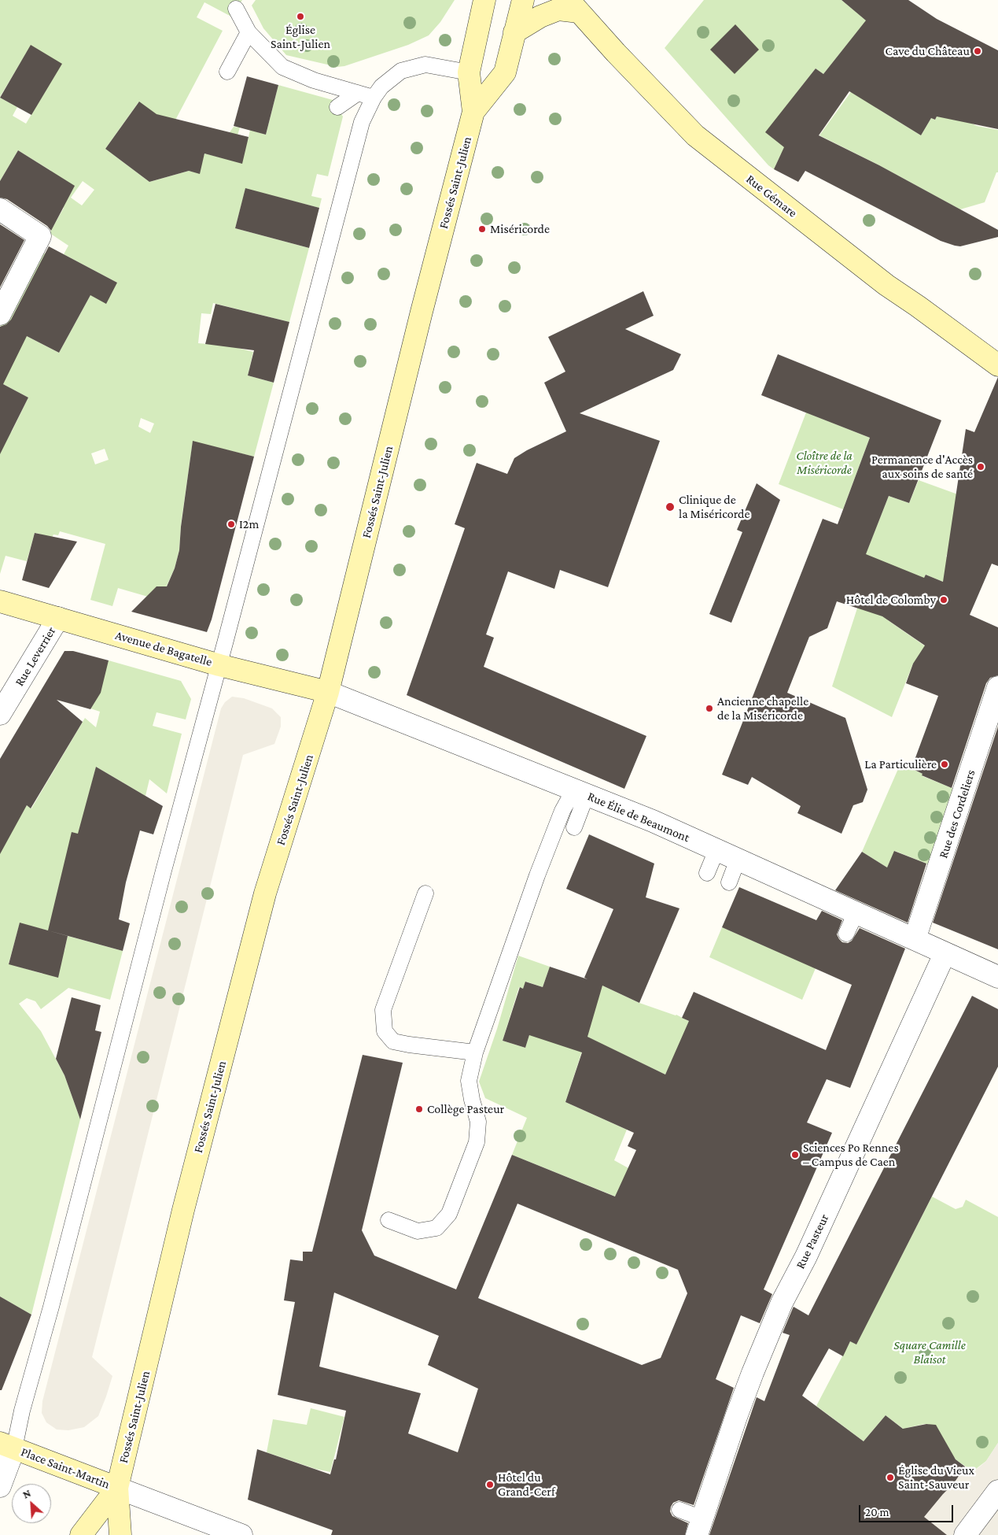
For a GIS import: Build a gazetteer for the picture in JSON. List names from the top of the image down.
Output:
{
  "streets": {
    "main road": [
      "Fossés Saint-Julien",
      "Rue Gémare",
      "Avenue de Bagatelle",
      "Place Saint-Martin"
    ],
    "street": [
      "Rue Leverrier",
      "Rue des Cordeliers",
      "Rue Élie de Beaumont",
      "Rue Pasteur"
    ]
  },
  "crossings": [
    ["Fossés Saint-Julien", "Avenue de Bagatelle"],
    ["Fossés Saint-Julien", "Rue Élie de Beaumont"],
    ["Fossés Saint-Julien", "Place Saint-Martin"],
    ["Avenue de Bagatelle", "Rue Leverrier"],
    ["Avenue de Bagatelle", "Rue Élie de Beaumont"],
    ["Rue des Cordeliers", "Rue Élie de Beaumont"],
    ["Rue Élie de Beaumont", "Rue Pasteur"]
  ],
  "parks": ["Cloître de la Miséricorde", "Square Camille Blaisot"],
  "places": [
    "Église Saint-Julien",
    "Cave du Château",
    "Miséricorde",
    "Permanence d'Accès aux soins de santé",
    "Clinique de la Miséricorde",
    "I2m",
    "Hôtel de Colomby",
    "Ancienne chapelle de la Miséricorde",
    "La Particulière",
    "Collège Pasteur",
    "Sciences Po Rennes – Campus de Caen",
    "Église du Vieux Saint-Sauveur",
    "Hôtel du Grand-Cerf"
  ],
  "scale_bar": "20 m",
  "north": "top left"
}
